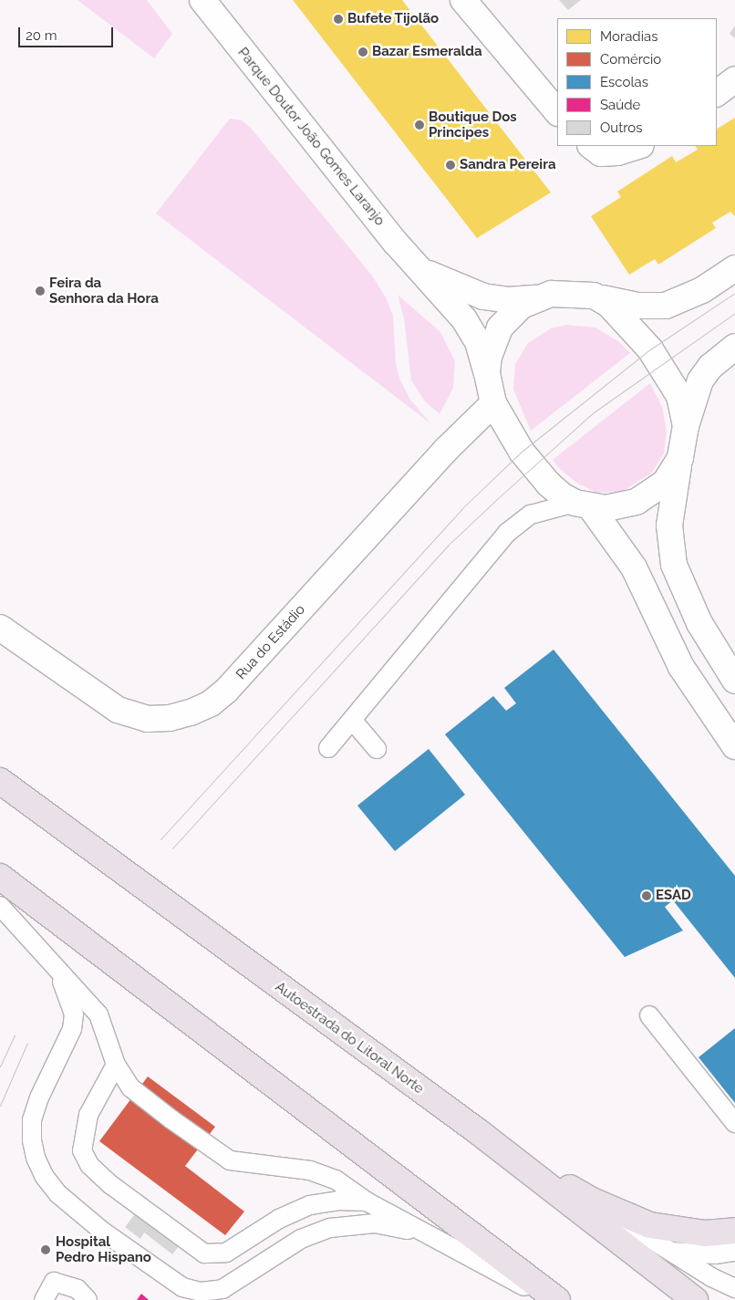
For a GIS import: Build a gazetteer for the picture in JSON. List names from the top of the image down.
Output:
{
  "streets": {
    "highway": ["Autoestrada do Litoral Norte"],
    "street": ["Parque Doutor João Gomes Laranjo", "Rua do Estádio"]
  },
  "crossings": [
    ["Parque Doutor João Gomes Laranjo", "Rua do Estádio"]
  ],
  "places": [
    "Bufete Tijolão",
    "Bazar Esmeralda",
    "Boutique Dos Principes",
    "Sandra Pereira",
    "Feira da Senhora da Hora",
    "ESAD",
    "Hospital Pedro Hispano"
  ],
  "legend": [
    "Moradias",
    "Comércio",
    "Escolas",
    "Saúde",
    "Outros"
  ],
  "scale_bar": "20 m"
}
